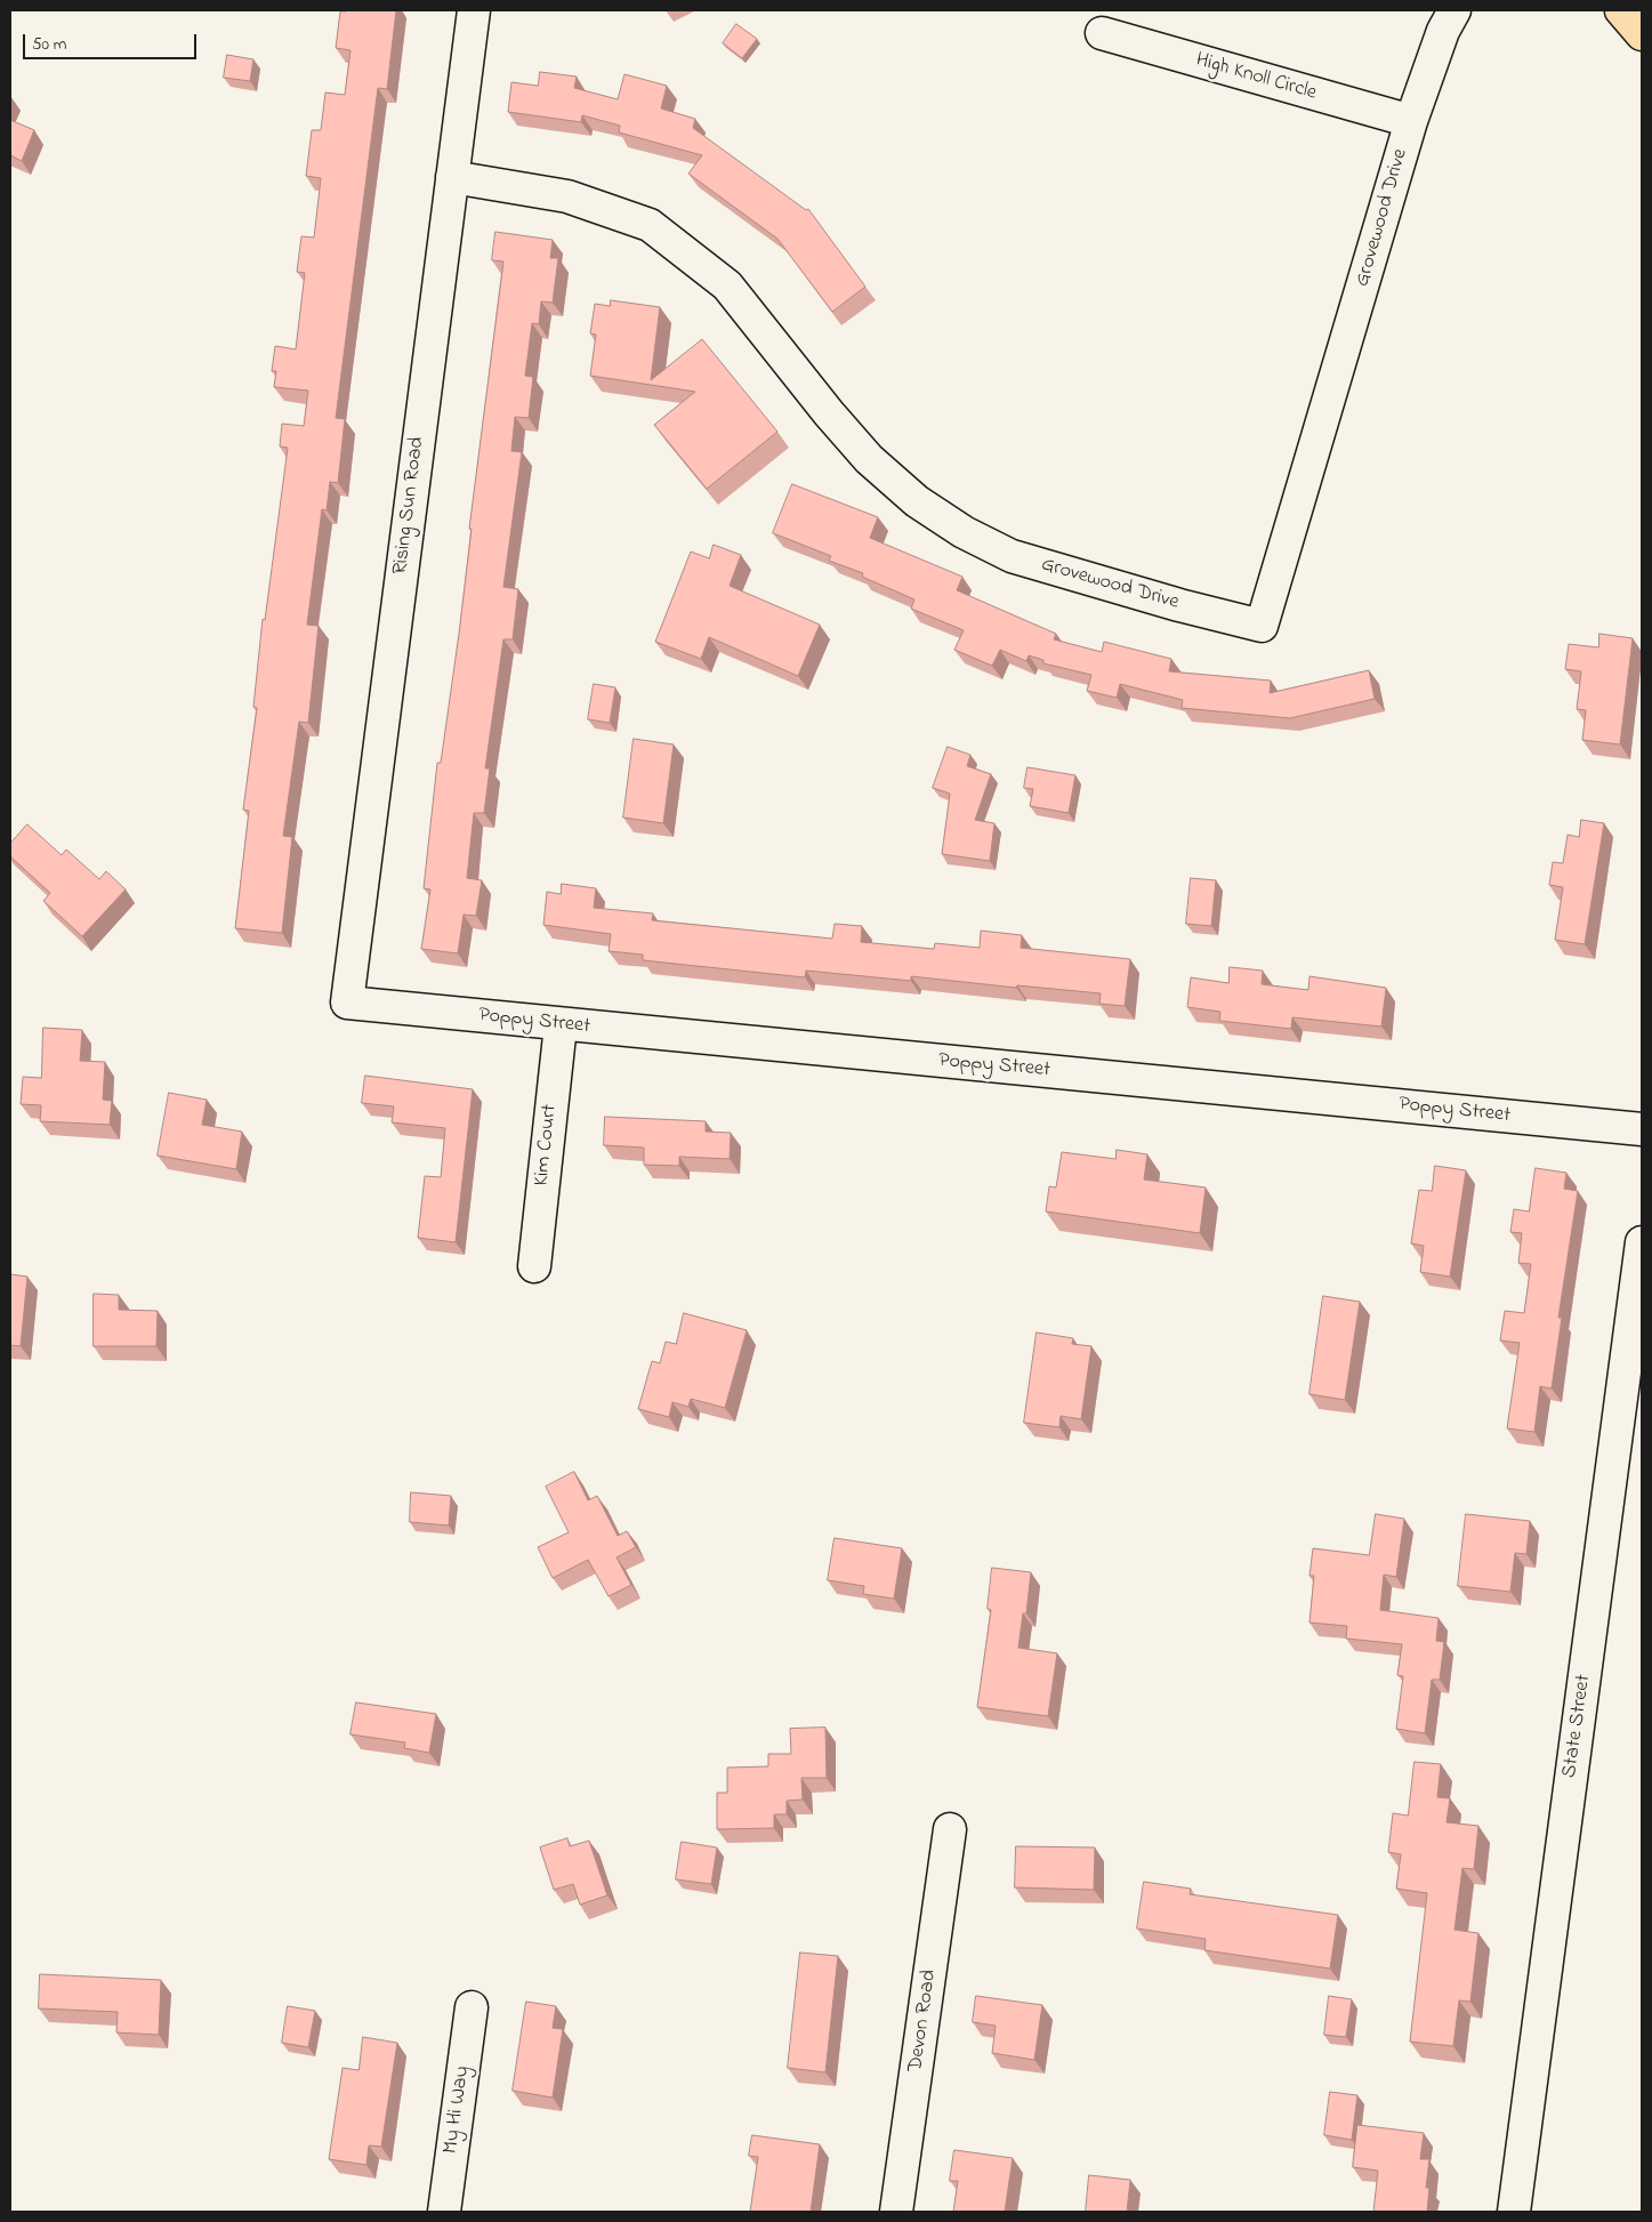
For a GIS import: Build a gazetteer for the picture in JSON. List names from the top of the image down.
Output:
{
  "streets": {
    "street": [
      "High Knoll Circle",
      "Grovewood Drive",
      "Rising Sun Road",
      "Poppy Street",
      "Kim Court",
      "State Street",
      "Devon Road",
      "My Hi Way"
    ]
  },
  "crossings": [
    ["High Knoll Circle", "Grovewood Drive"],
    ["Grovewood Drive", "Rising Sun Road"],
    ["Rising Sun Road", "Poppy Street"],
    ["Poppy Street", "Kim Court"]
  ],
  "scale_bar": "50 m"
}
